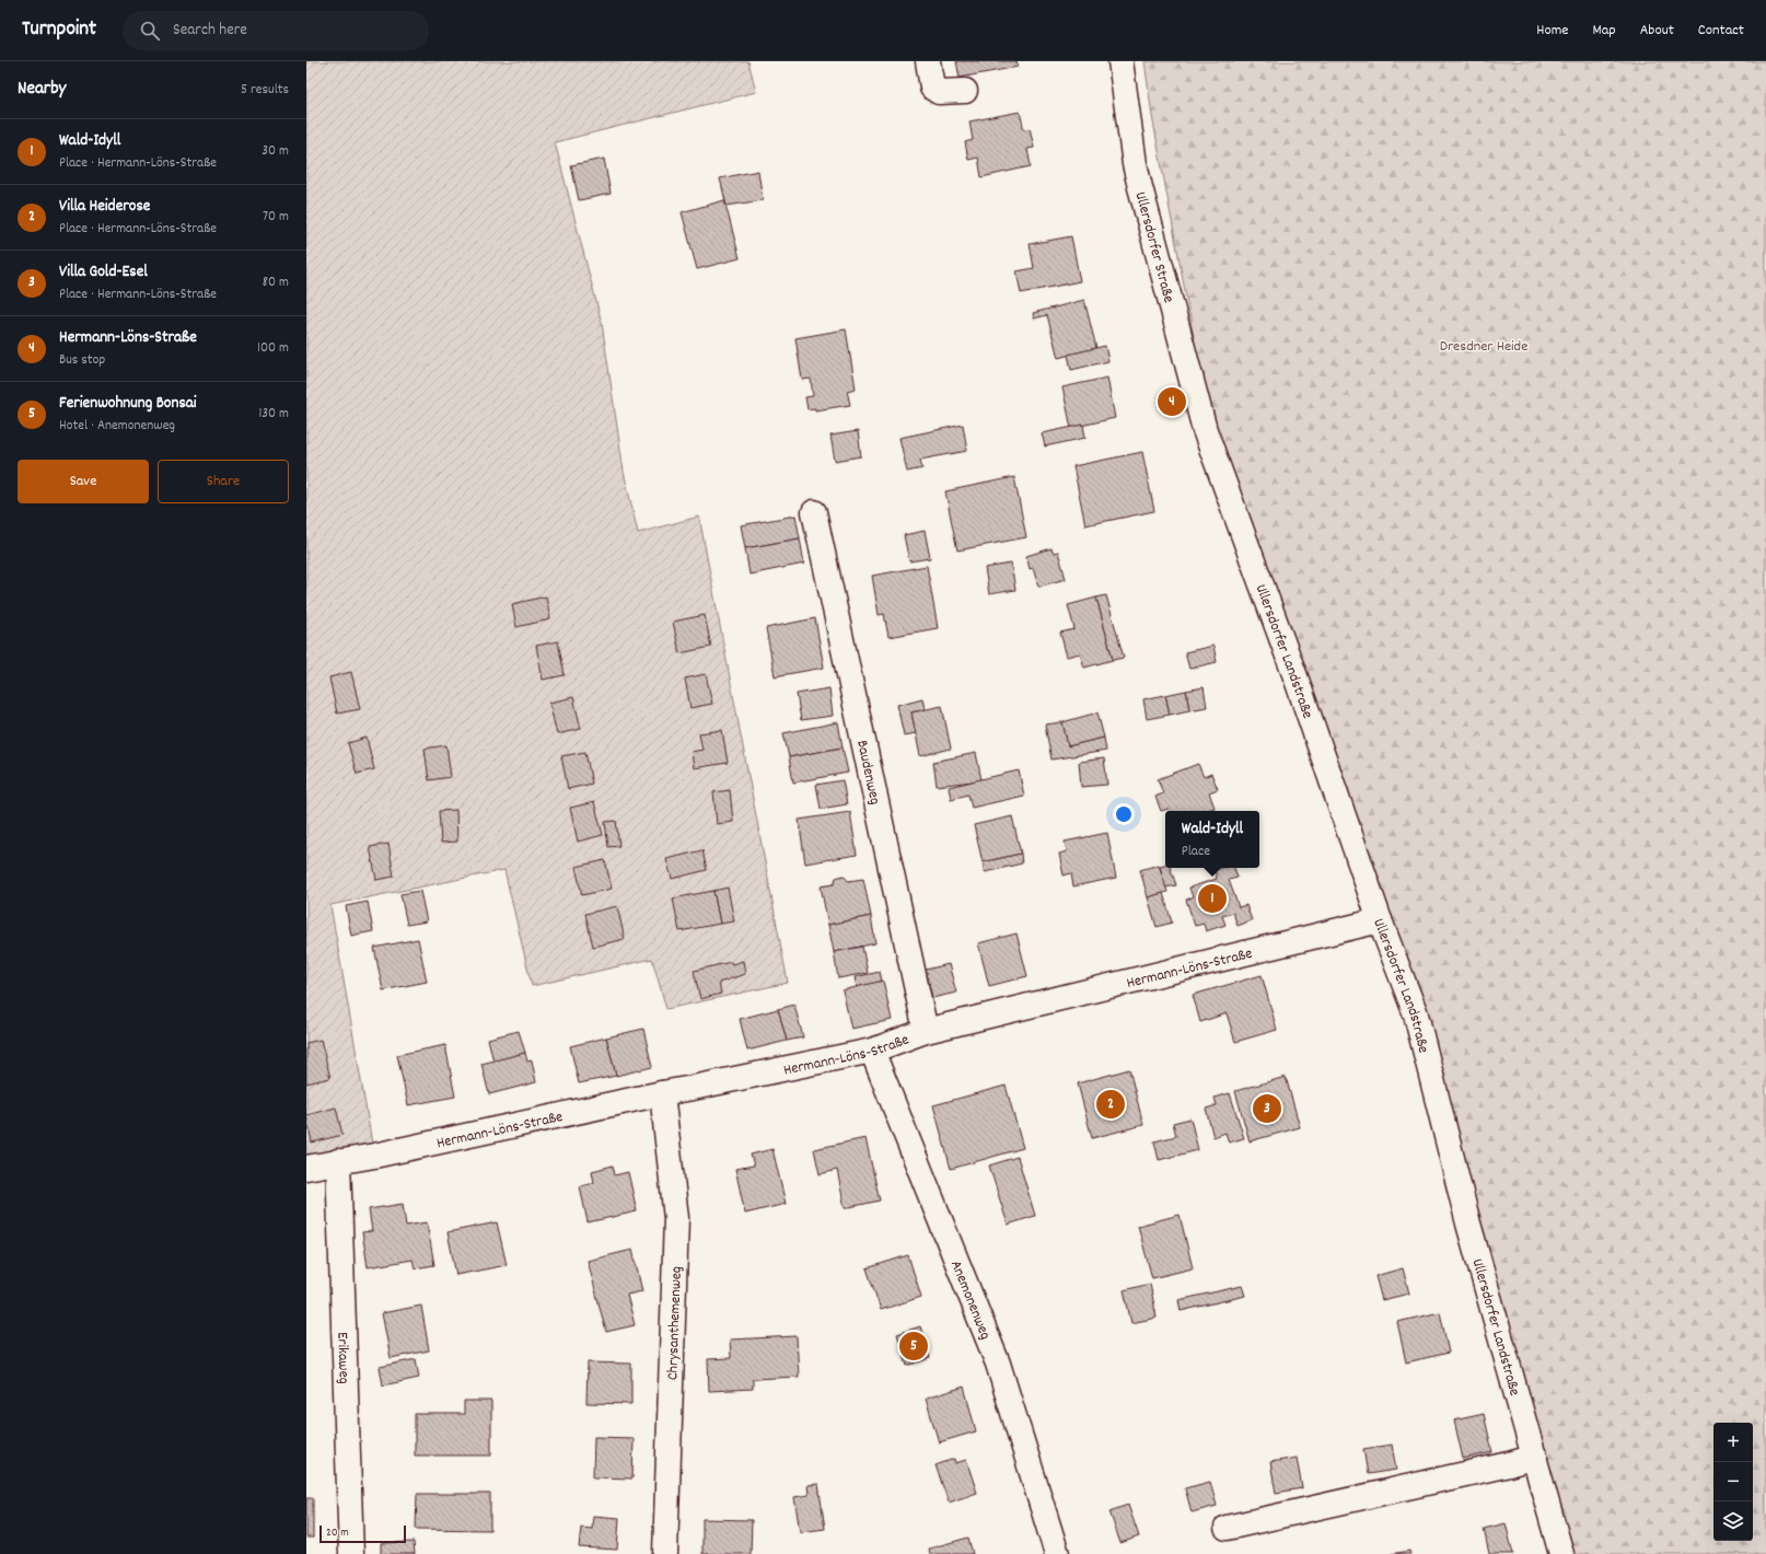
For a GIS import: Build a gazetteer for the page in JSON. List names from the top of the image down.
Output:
{
  "streets": {
    "street": [
      "Ullersdorfer Straße",
      "Ullersdorfer Landstraße",
      "Baudenweg",
      "Hermann-Löns-Straße",
      "Anemonenweg",
      "Chrysanthemenweg",
      "Erikaweg"
    ]
  },
  "crossings": [
    ["Ullersdorfer Straße", "Ullersdorfer Landstraße"],
    ["Ullersdorfer Landstraße", "Hermann-Löns-Straße"],
    ["Baudenweg", "Hermann-Löns-Straße"],
    ["Hermann-Löns-Straße", "Anemonenweg"],
    ["Hermann-Löns-Straße", "Chrysanthemenweg"],
    ["Hermann-Löns-Straße", "Erikaweg"]
  ],
  "parks": ["Dresdner Heide"],
  "scale_bar": "20 m",
  "page": {
    "header": "Turnpoint",
    "search": "Search here",
    "nav": [
      "Home",
      "Map",
      "About",
      "Contact"
    ],
    "heading": ["Nearby", "5 results"],
    "list": [
      {
        "mark": "1",
        "name": "Wald-Idyll",
        "note": "Place · Hermann-Löns-Straße",
        "value": "30 m"
      },
      {
        "mark": "2",
        "name": "Villa Heiderose",
        "note": "Place · Hermann-Löns-Straße",
        "value": "70 m"
      },
      {
        "mark": "3",
        "name": "Villa Gold-Esel",
        "note": "Place · Hermann-Löns-Straße",
        "value": "80 m"
      },
      {
        "mark": "4",
        "name": "Hermann-Löns-Straße",
        "note": "Bus stop",
        "value": "100 m"
      },
      {
        "mark": "5",
        "name": "Ferienwohnung Bonsai",
        "note": "Hotel · Anemonenweg",
        "value": "130 m"
      }
    ],
    "pins": [
      "4",
      "1",
      "2",
      "3",
      "5"
    ],
    "buttons": ["Save", "Share"],
    "popup": ["Wald-Idyll", "Place"],
    "map_buttons": ["+", "−"],
    "scale": "20 m"
  }
}
